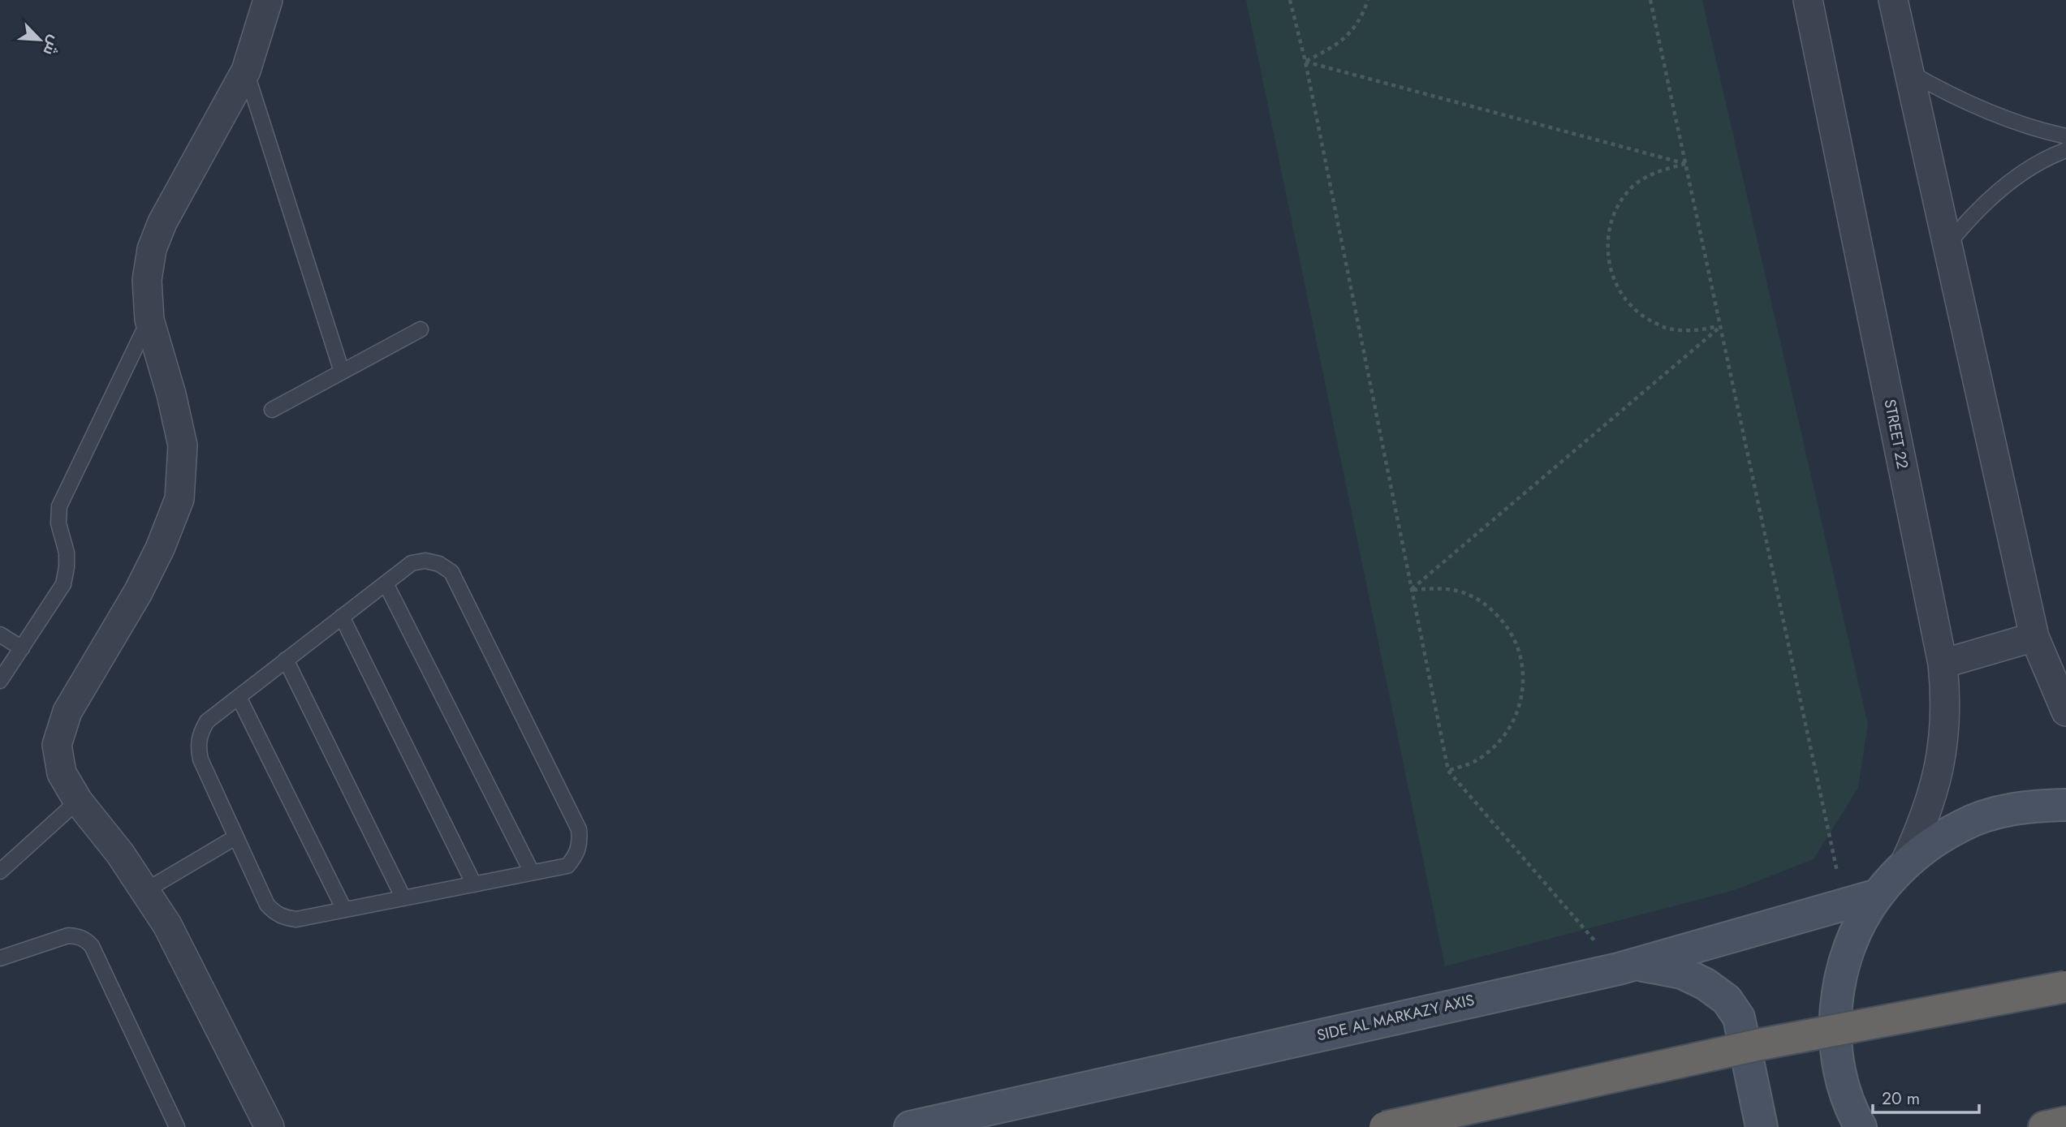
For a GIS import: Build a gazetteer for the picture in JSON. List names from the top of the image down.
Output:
{
  "streets": {
    "main road": ["SIDE AL MARKAZY AXIS"],
    "street": ["STREET 22"]
  },
  "scale_bar": "20 m",
  "north": "bottom right"
}
